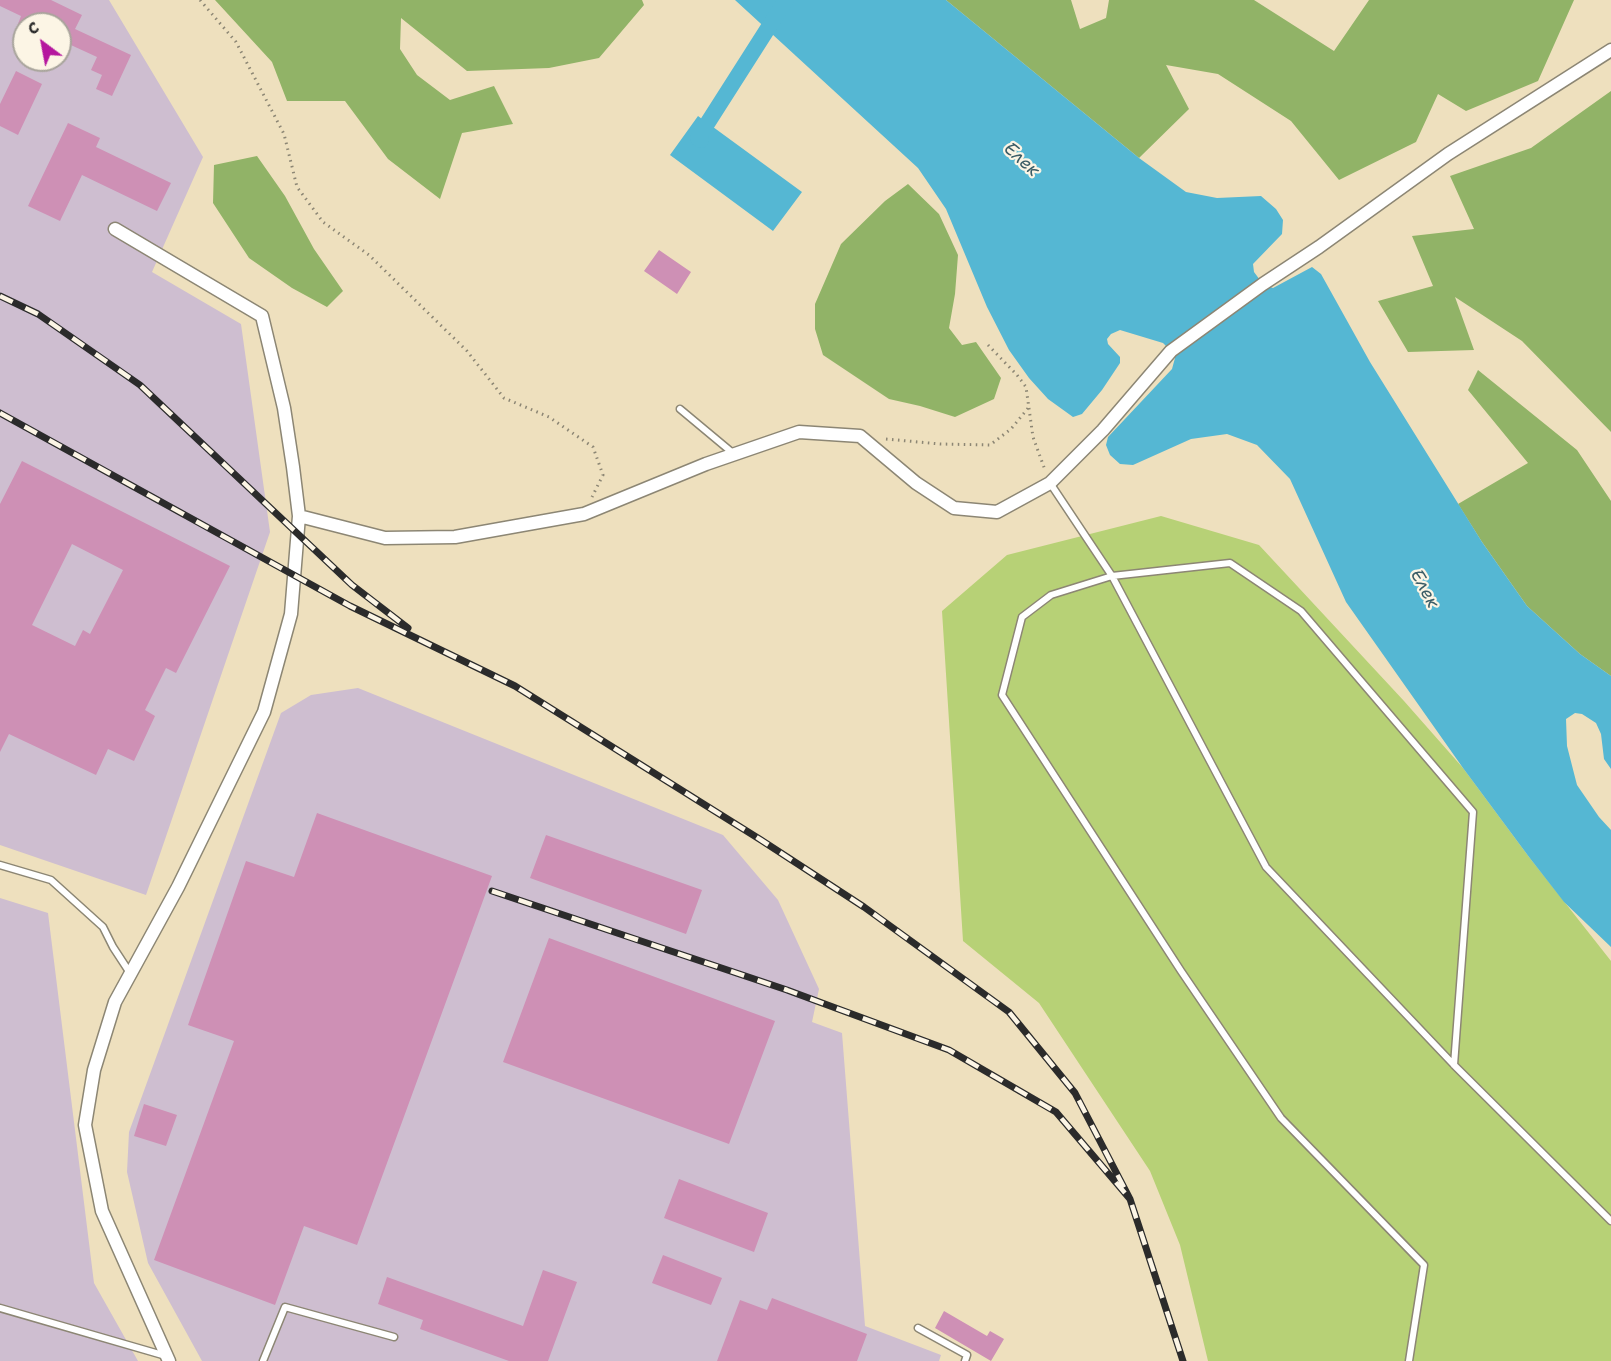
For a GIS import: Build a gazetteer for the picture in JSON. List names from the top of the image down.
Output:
{
  "water": ["Елек"],
  "north": "top left"
}
